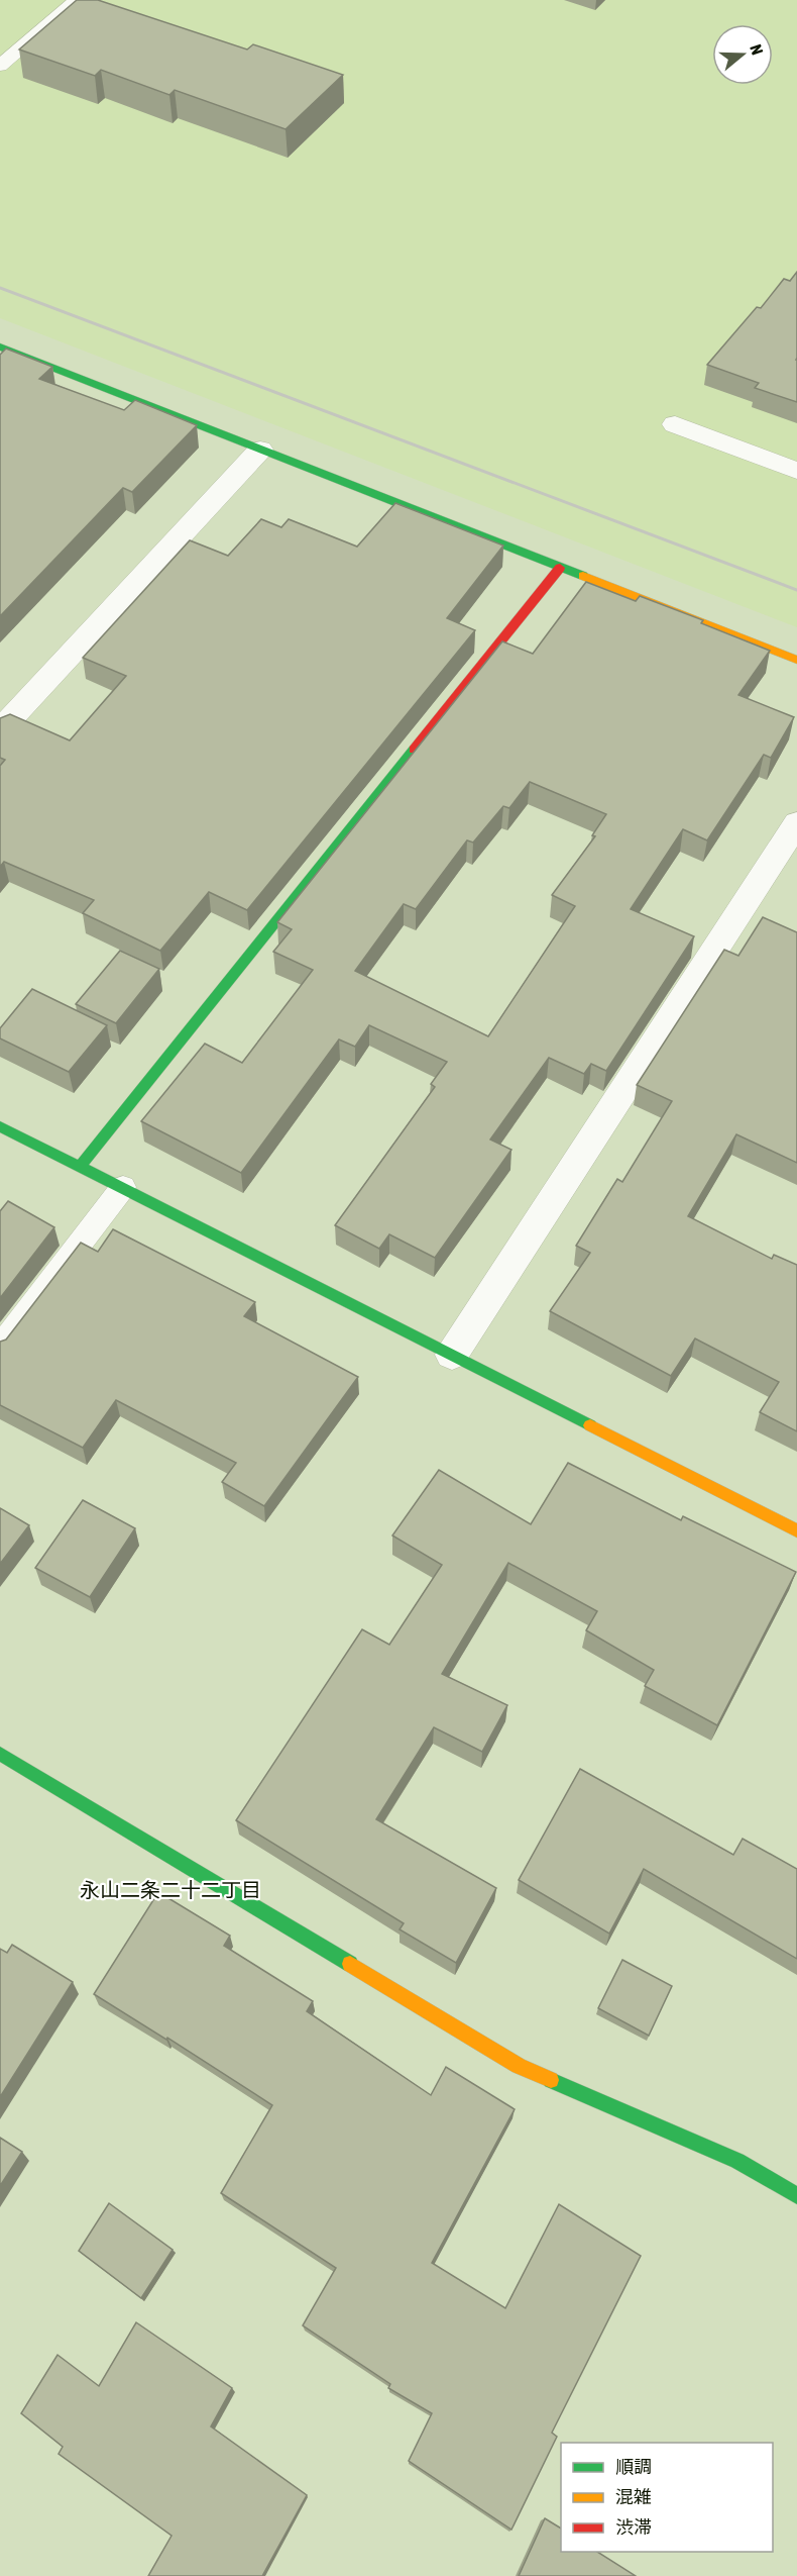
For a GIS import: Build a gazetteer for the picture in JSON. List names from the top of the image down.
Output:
{
  "districts": ["永山二条二十二丁目"],
  "legend": ["順調", "混雑", "渋滞"],
  "north": "right"
}
